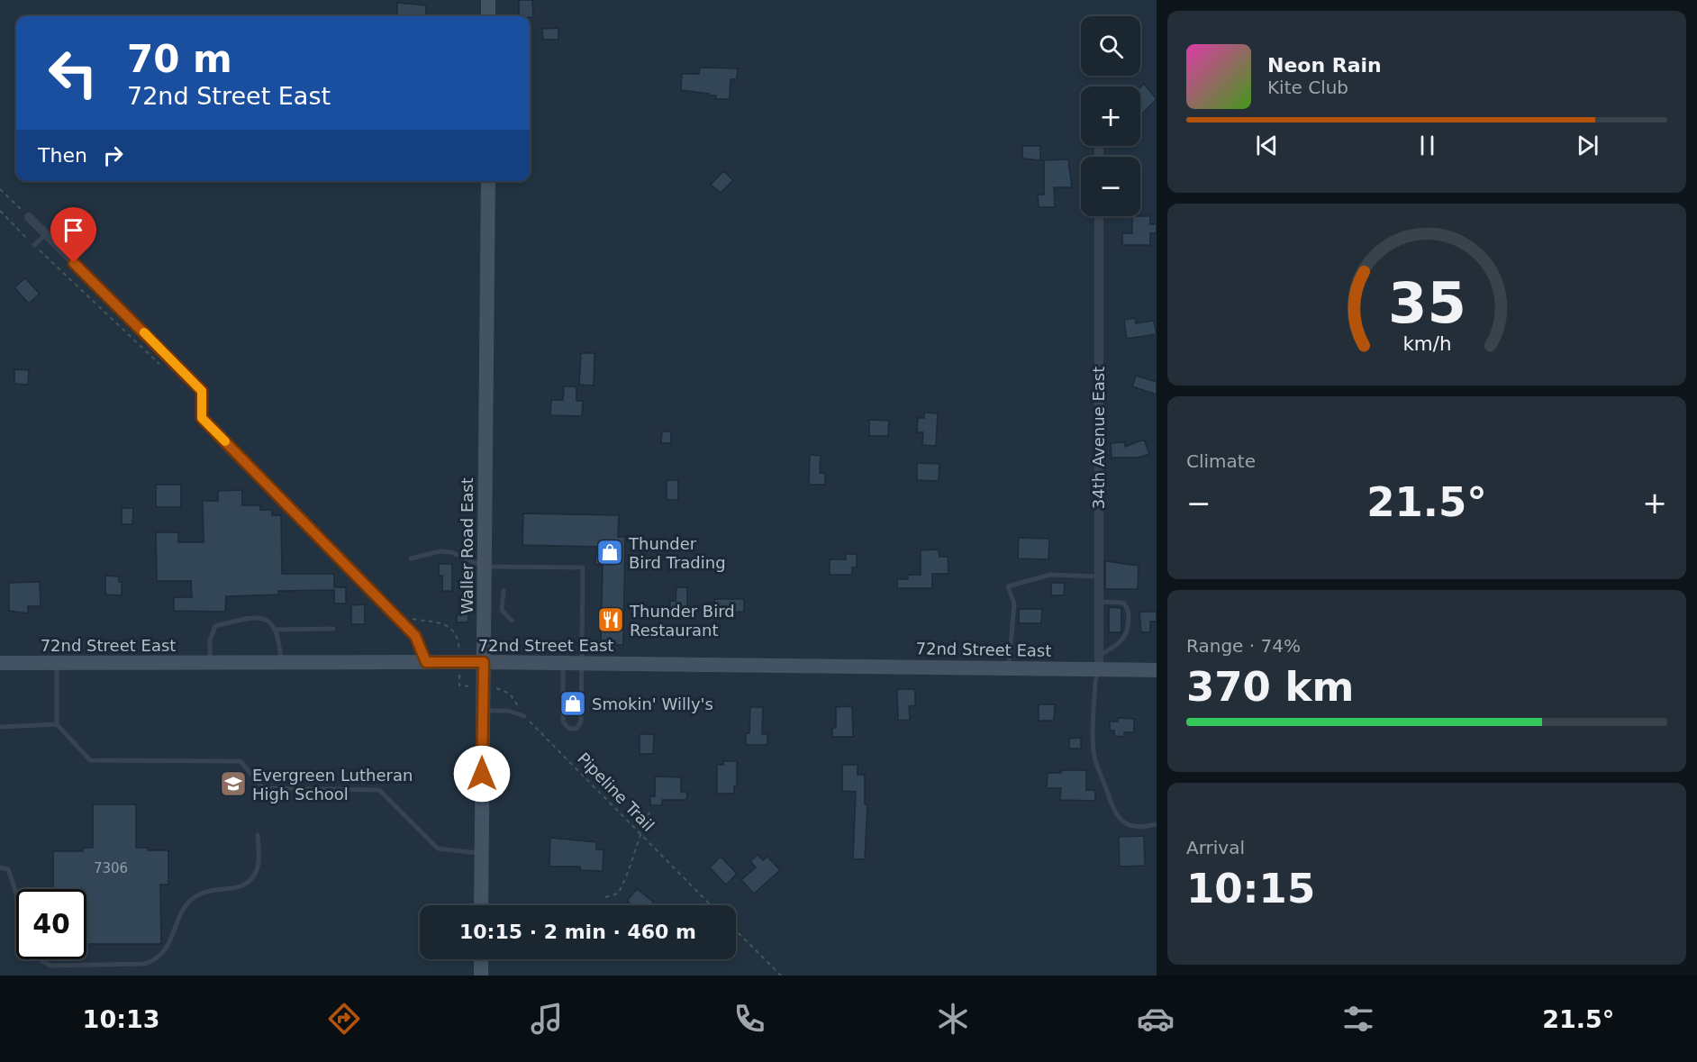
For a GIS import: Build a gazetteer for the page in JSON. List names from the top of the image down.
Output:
{
  "streets": {
    "main road": ["Waller Road East", "72nd Street East"],
    "street": ["34th Avenue East"],
    "path": ["Pipeline Trail"]
  },
  "crossings": [
    ["34th Avenue East", "72nd Street East"],
    ["Waller Road East", "72nd Street East"]
  ],
  "places": {
    "shop": ["Thunder Bird Trading", "Smokin' Willy's"],
    "restaurant": ["Thunder Bird Restaurant"],
    "school or university": ["Evergreen Lutheran High School"]
  },
  "house_numbers": ["7306"],
  "page": {
    "map_buttons": ["+", "−"],
    "turn": ["70 m", "72nd Street East"],
    "song": ["Neon Rain", "Kite Club"],
    "then": "Then",
    "tile": [
      "Climate",
      ["Range · 74%", "370 km"],
      ["Arrival", "10:15"]
    ],
    "heat": ["−", "21.5°", "+"],
    "limit": "40",
    "trip": "10:15 · 2 min · 460 m",
    "tabs": ["10:13", "21.5°"],
    "gauge": ["35", "km/h"]
  }
}
